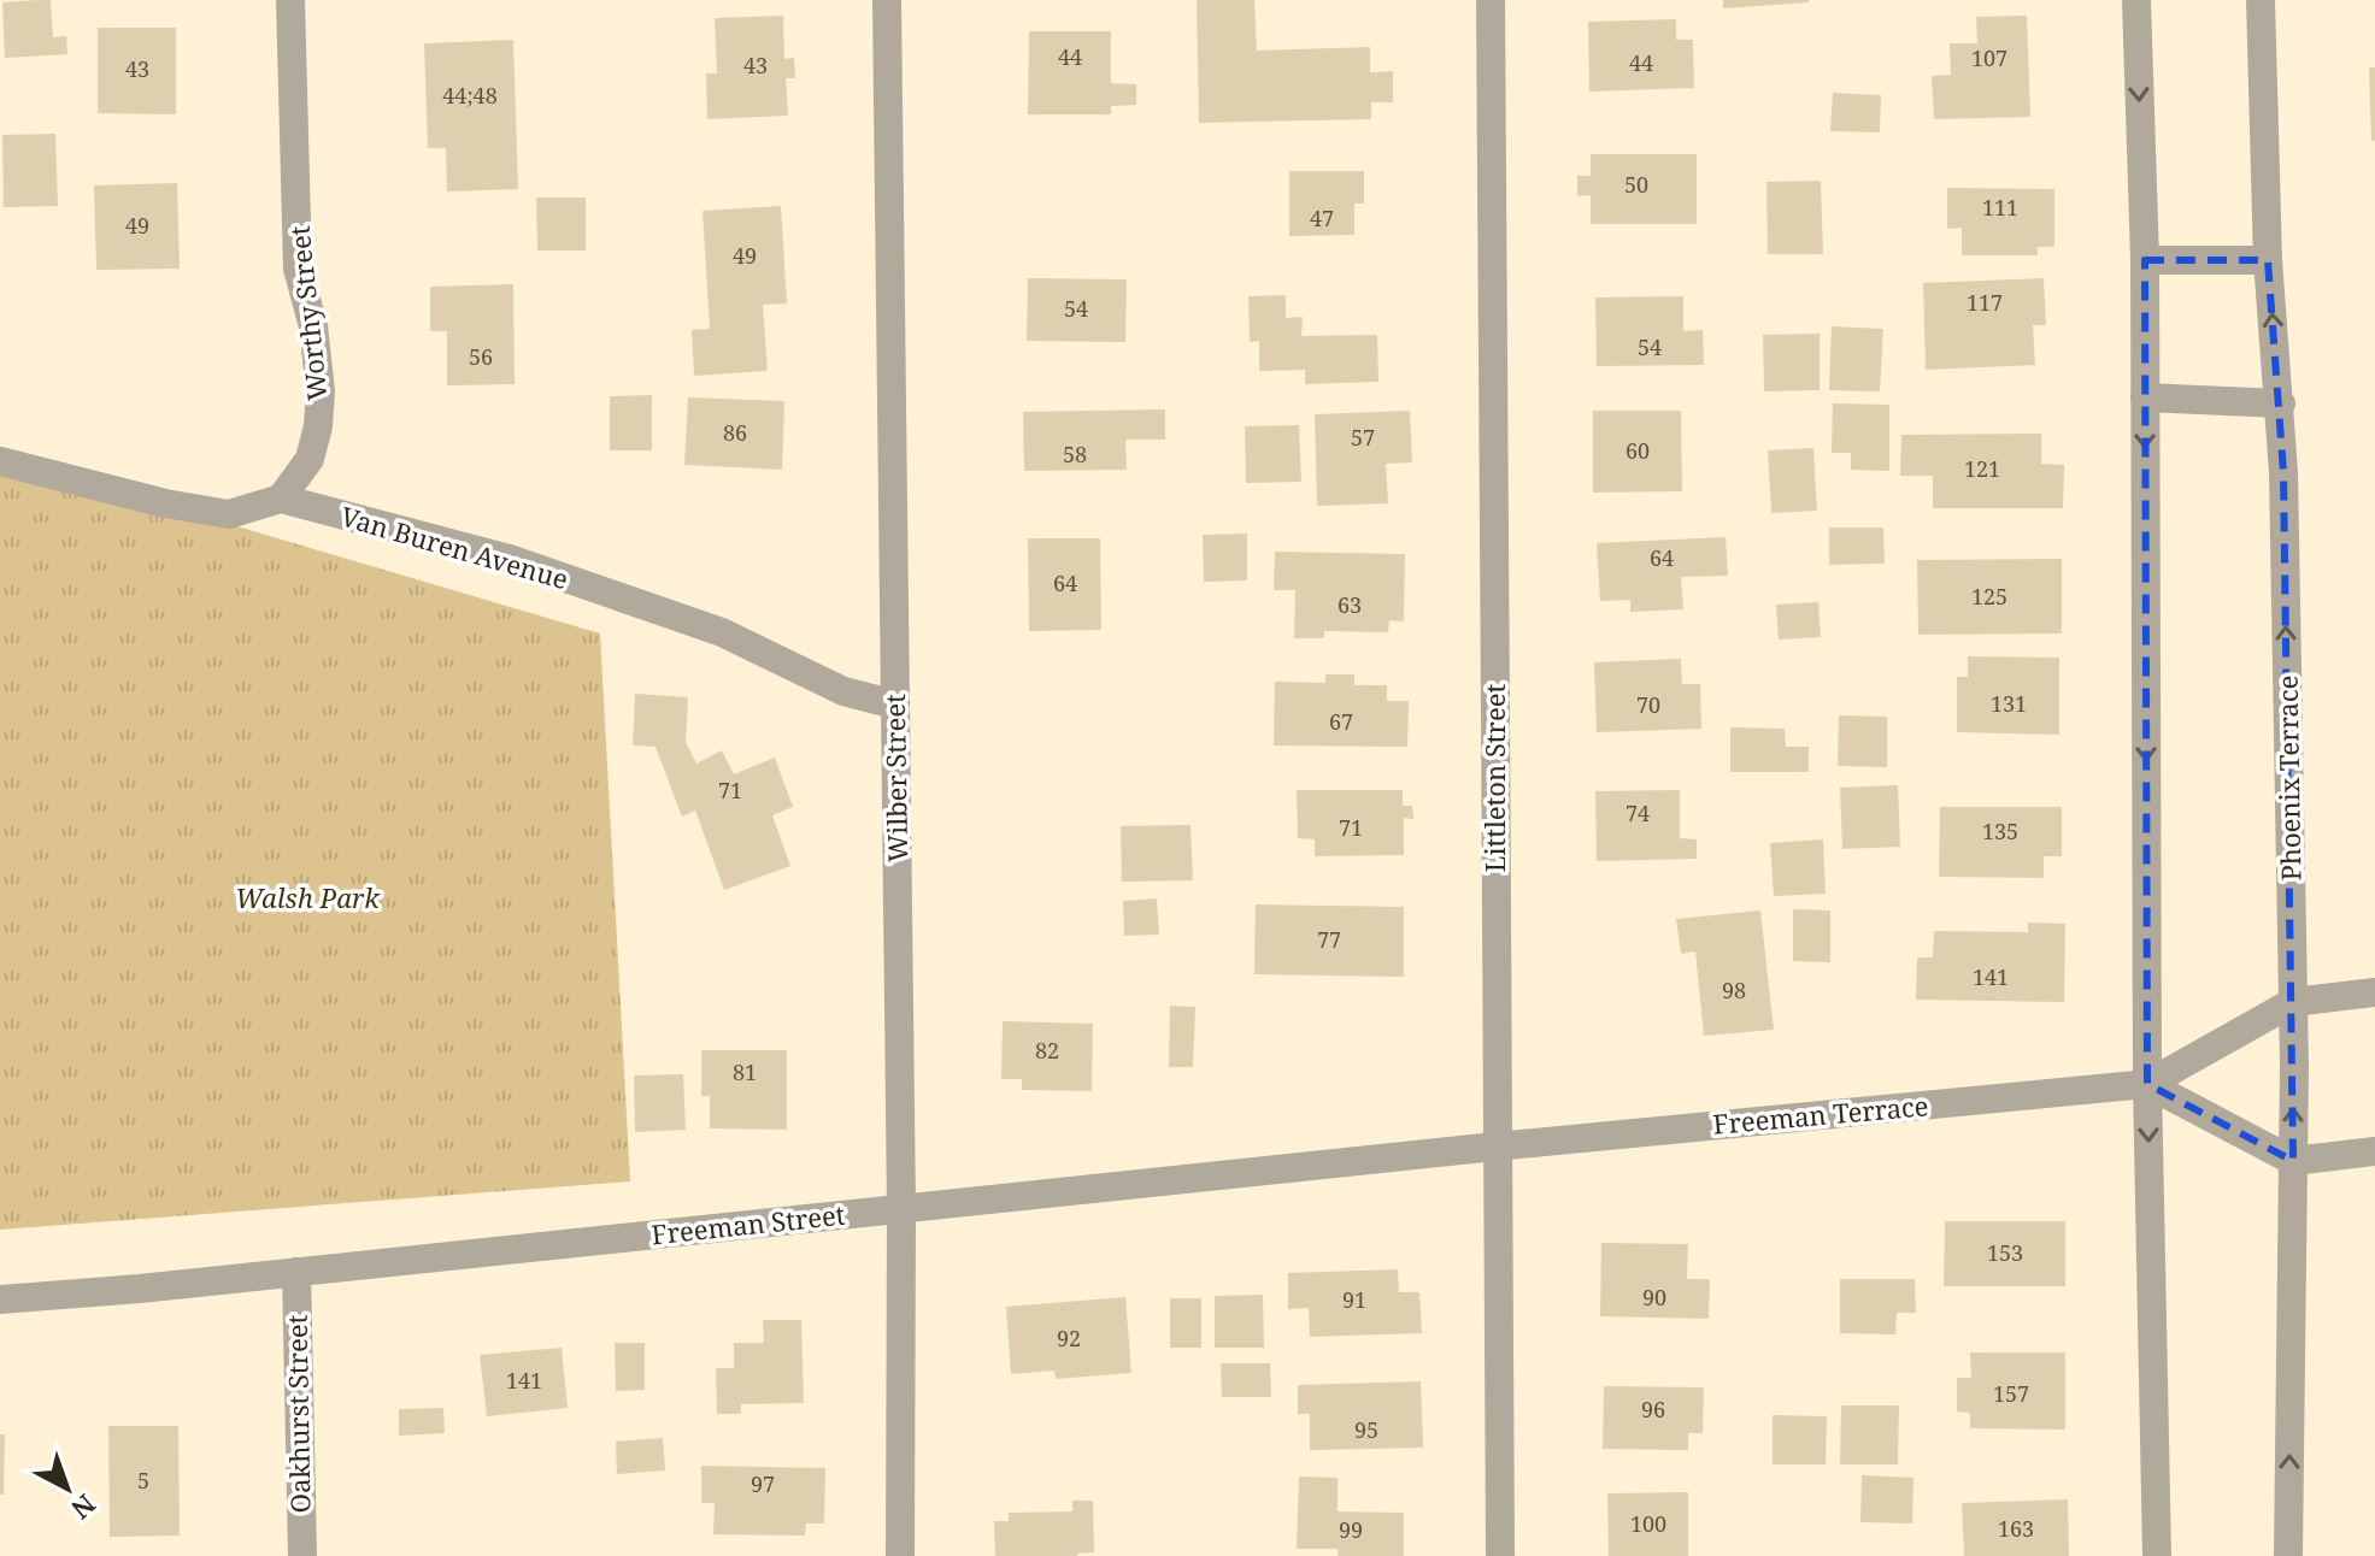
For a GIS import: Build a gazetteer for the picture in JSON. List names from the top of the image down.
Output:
{
  "streets": {
    "street": [
      "Worthy Street",
      "Van Buren Avenue",
      "Wilber Street",
      "Littleton Street",
      "Phoenix Terrace",
      "Freeman Terrace",
      "Freeman Street",
      "Oakhurst Street"
    ]
  },
  "crossings": [
    ["Worthy Street", "Van Buren Avenue"],
    ["Van Buren Avenue", "Wilber Street"],
    ["Wilber Street", "Freeman Street"],
    ["Littleton Street", "Freeman Terrace"],
    ["Littleton Street", "Freeman Street"],
    ["Phoenix Terrace", "Freeman Terrace"],
    ["Freeman Terrace", "Freeman Street"],
    ["Freeman Street", "Oakhurst Street"]
  ],
  "parks": ["Walsh Park"],
  "house_numbers": [
    "44",
    "107",
    "44",
    "43",
    "43",
    "44;48",
    "50",
    "111",
    "47",
    "49",
    "49",
    "117",
    "54",
    "54",
    "56",
    "86",
    "57",
    "60",
    "58",
    "121",
    "64",
    "64",
    "125",
    "63",
    "131",
    "70",
    "67",
    "71",
    "74",
    "71",
    "135",
    "77",
    "141",
    "98",
    "82",
    "81",
    "153",
    "90",
    "91",
    "92",
    "141",
    "157",
    "96",
    "95",
    "5",
    "97",
    "100",
    "163",
    "99"
  ],
  "north": "bottom right"
}
